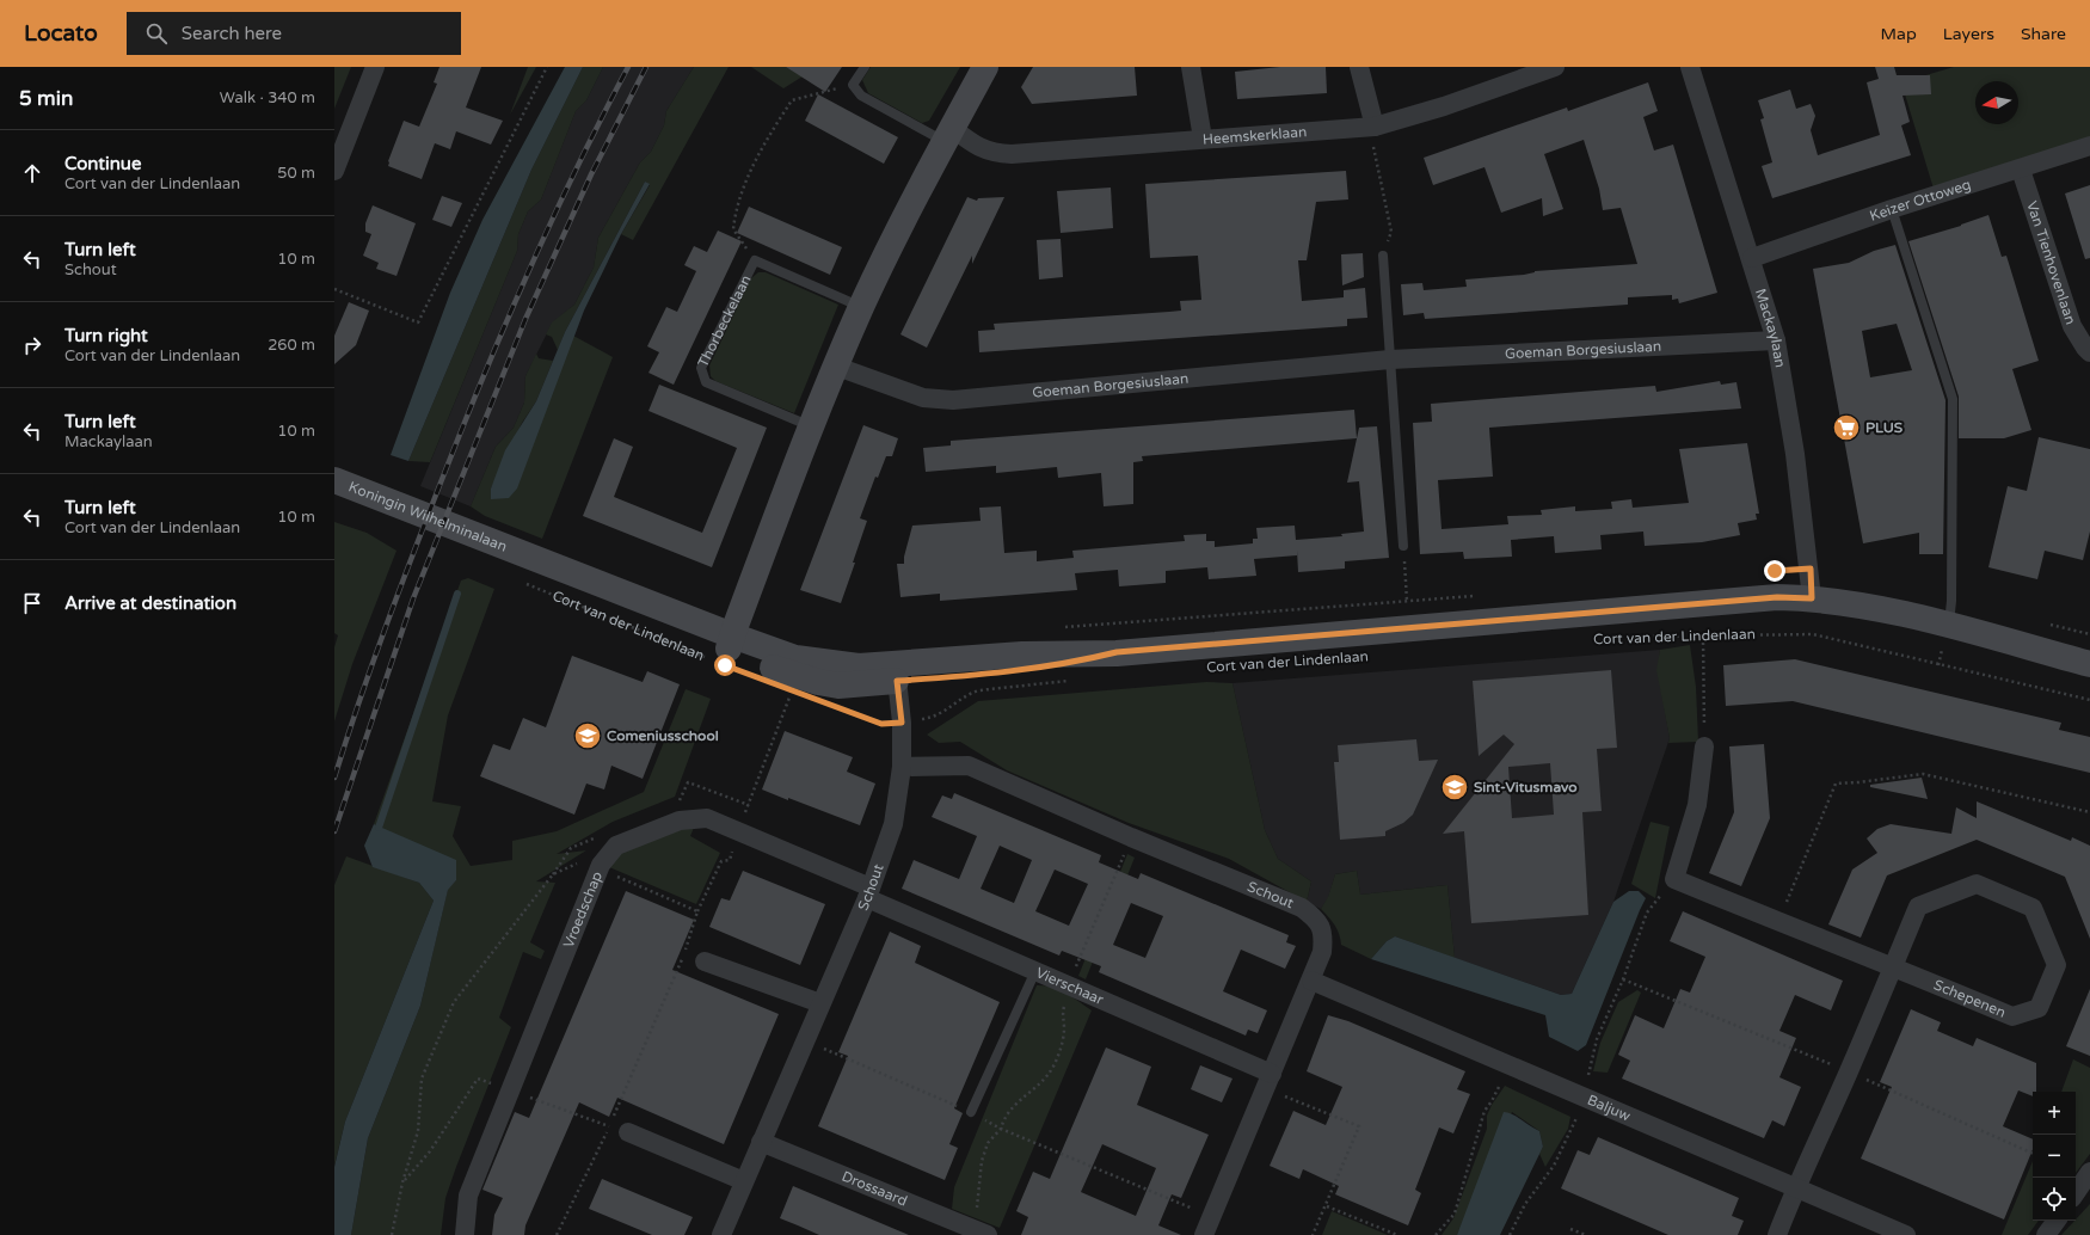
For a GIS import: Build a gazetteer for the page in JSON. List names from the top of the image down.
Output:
{
  "streets": {
    "main road": ["Koningin Wilhelminalaan", "Cort van der Lindenlaan"],
    "street": [
      "Heemskerklaan",
      "Keizer Ottoweg",
      "Van Tienhovenlaan",
      "Mackaylaan",
      "Goeman Borgesiuslaan",
      "Schout",
      "Vroedschap",
      "Vierschaar",
      "Schepenen",
      "Baljuw",
      "Drossaard"
    ],
    "lane": ["Thorbeckelaan"]
  },
  "crossings": [
    ["Keizer Ottoweg", "Van Tienhovenlaan"],
    ["Keizer Ottoweg", "Mackaylaan"],
    ["Mackaylaan", "Goeman Borgesiuslaan"],
    ["Mackaylaan", "Cort van der Lindenlaan"],
    ["Koningin Wilhelminalaan", "Cort van der Lindenlaan"],
    ["Cort van der Lindenlaan", "Schout"],
    ["Schout", "Vroedschap"],
    ["Schout", "Vierschaar"],
    ["Schout", "Baljuw"],
    ["Schout", "Drossaard"],
    ["Vroedschap", "Vierschaar"],
    ["Schepenen", "Baljuw"]
  ],
  "places": {
    "supermarket": ["PLUS"],
    "school or university": ["Comeniusschool", "Sint-Vitusmavo"]
  },
  "north": "left",
  "page": {
    "header": "Locato",
    "search": "Search here",
    "nav": ["Map", "Layers", "Share"],
    "heading": ["5 min", "Walk · 340 m"],
    "list": [
      ["Continue", "Cort van der Lindenlaan", "50 m"],
      ["Turn left", "Schout", "10 m"],
      ["Turn right", "Cort van der Lindenlaan", "260 m"],
      ["Turn left", "Mackaylaan", "10 m"],
      ["Turn left", "Cort van der Lindenlaan", "10 m"],
      "Arrive at destination"
    ],
    "map_buttons": ["+", "−"]
  }
}
